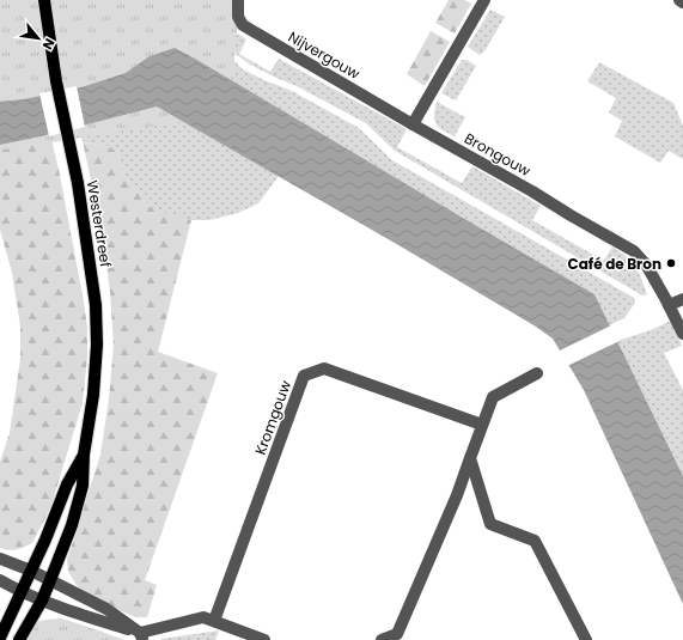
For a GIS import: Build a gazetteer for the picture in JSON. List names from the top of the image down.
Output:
{
  "streets": {
    "main road": ["Westerdreef"],
    "street": ["Nijvergouw", "Brongouw", "Kromgouw"]
  },
  "crossings": [
    ["Nijvergouw", "Brongouw"]
  ],
  "places": ["Café de Bron"],
  "north": "bottom right"
}
